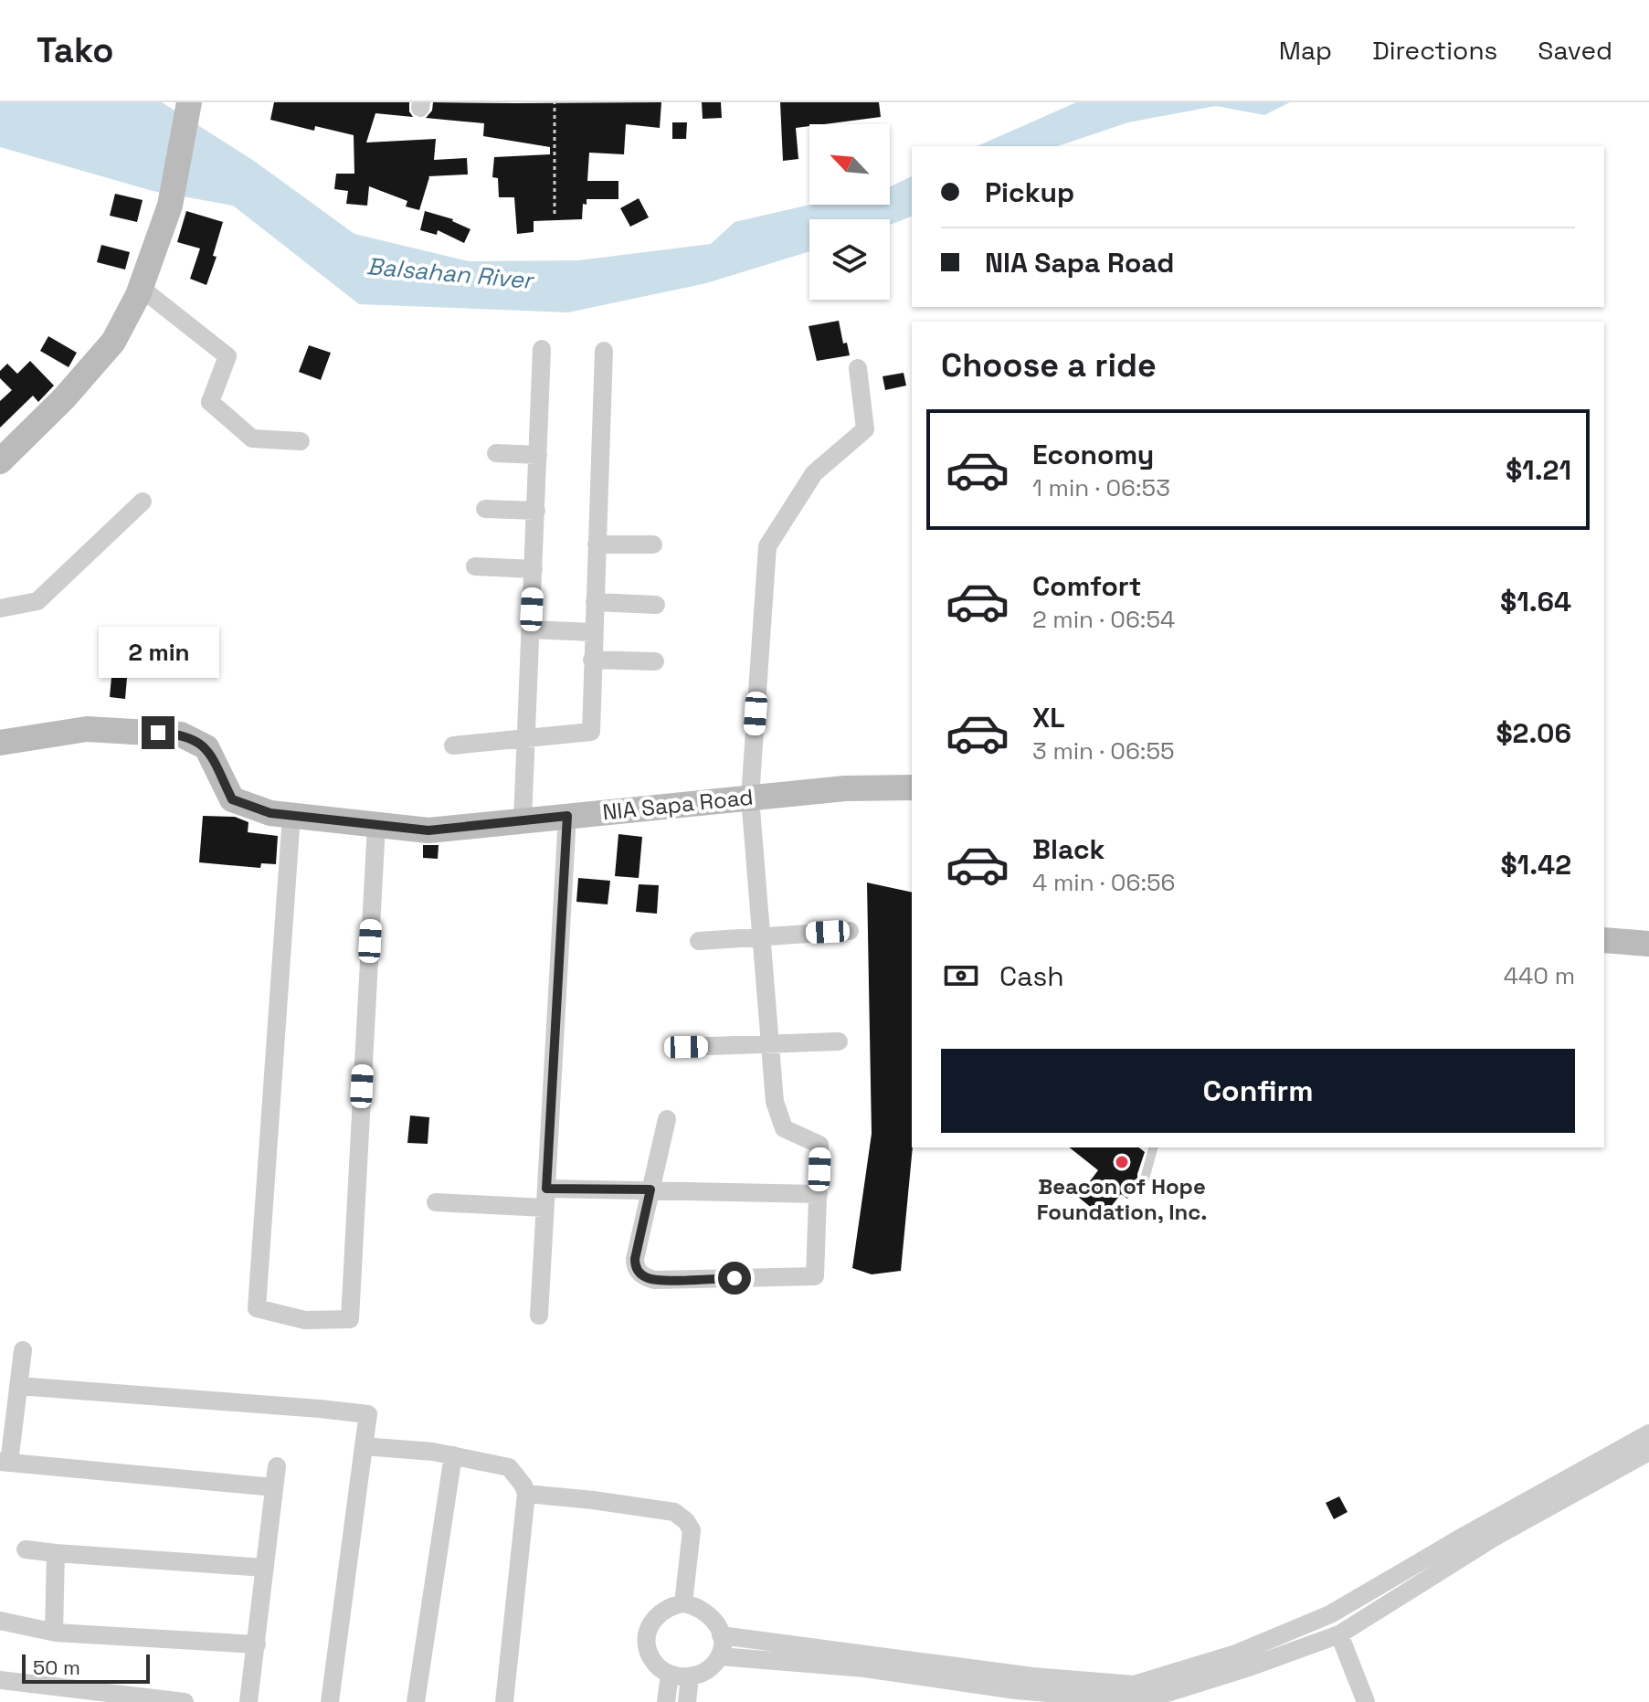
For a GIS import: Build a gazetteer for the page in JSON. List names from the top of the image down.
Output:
{
  "streets": {
    "street": ["NIA Sapa Road"]
  },
  "water": ["Balsahan River"],
  "places": ["Beacon of Hope Foundation, Inc."],
  "scale_bar": "50 m",
  "north": "top left",
  "page": {
    "header": "Tako",
    "nav": ["Map", "Directions", "Saved"],
    "banner": ["Pickup", "NIA Sapa Road"],
    "heading": "Choose a ride",
    "list": [
      {
        "name": "Economy",
        "note": "1 min · 06:53",
        "value": "$1.21"
      },
      {
        "name": "Comfort",
        "note": "2 min · 06:54",
        "value": "$1.64"
      },
      {
        "name": "XL",
        "note": "3 min · 06:55",
        "value": "$2.06"
      },
      {
        "name": "Black",
        "note": "4 min · 06:56",
        "value": "$1.42"
      }
    ],
    "bubble": "2 min",
    "pay": ["Cash", "440 m"],
    "buttons": "Confirm",
    "scale": "50 m"
  }
}
